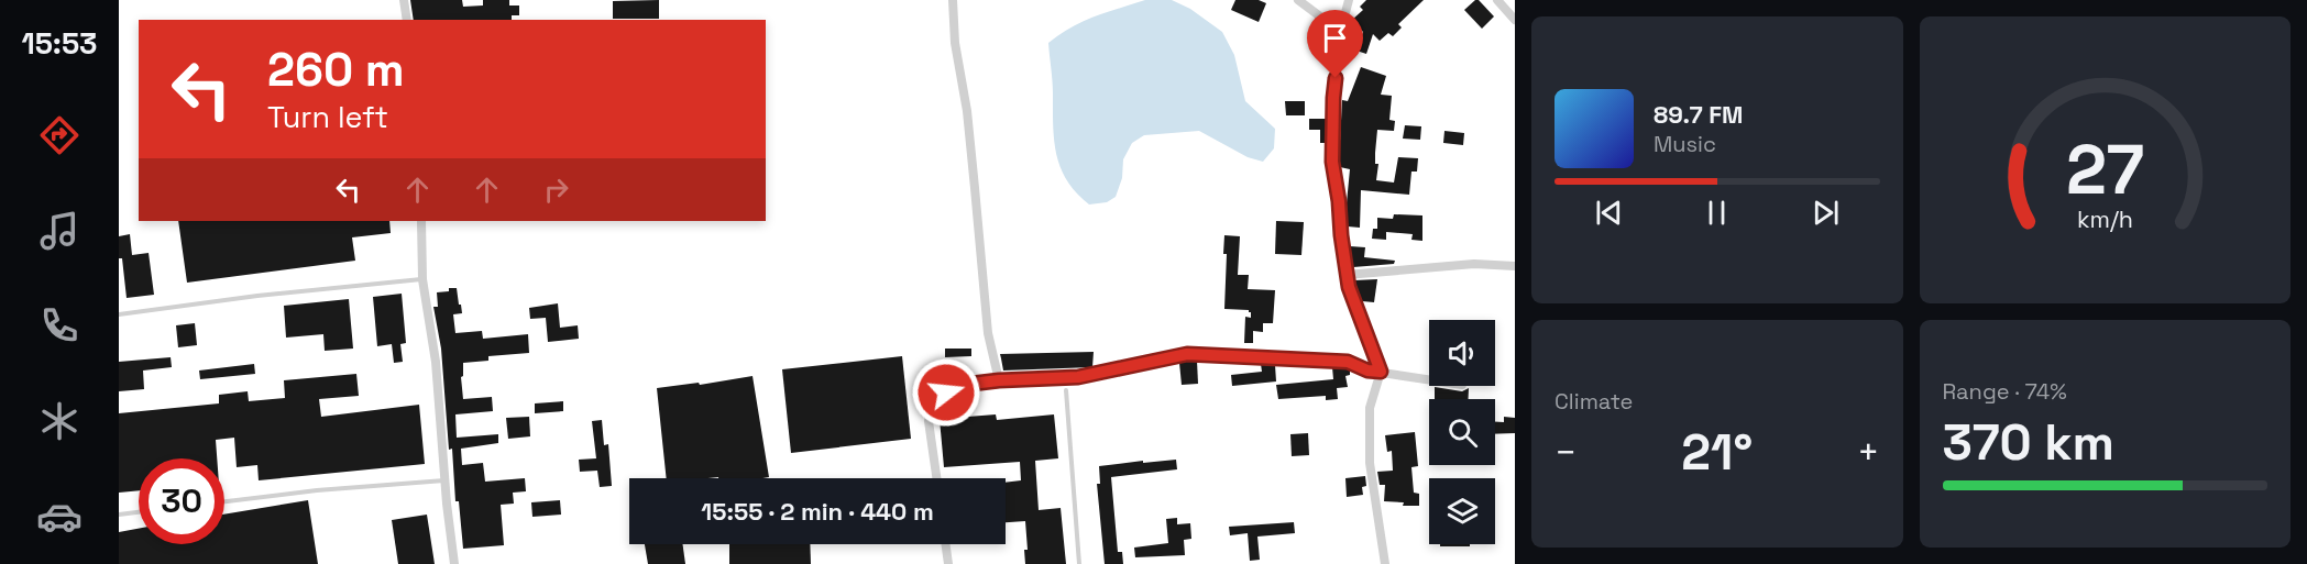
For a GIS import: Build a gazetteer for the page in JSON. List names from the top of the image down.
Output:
{
  "page": {
    "tabs": "15:53",
    "turn": ["260 m", "Turn left"],
    "song": ["89.7 FM", "Music"],
    "tile": [
      "Climate",
      ["Range · 74%", "370 km"]
    ],
    "heat": ["−", "21°", "+"],
    "limit": "30",
    "trip": "15:55 · 2 min · 440 m",
    "gauge": ["27", "km/h"]
  }
}
